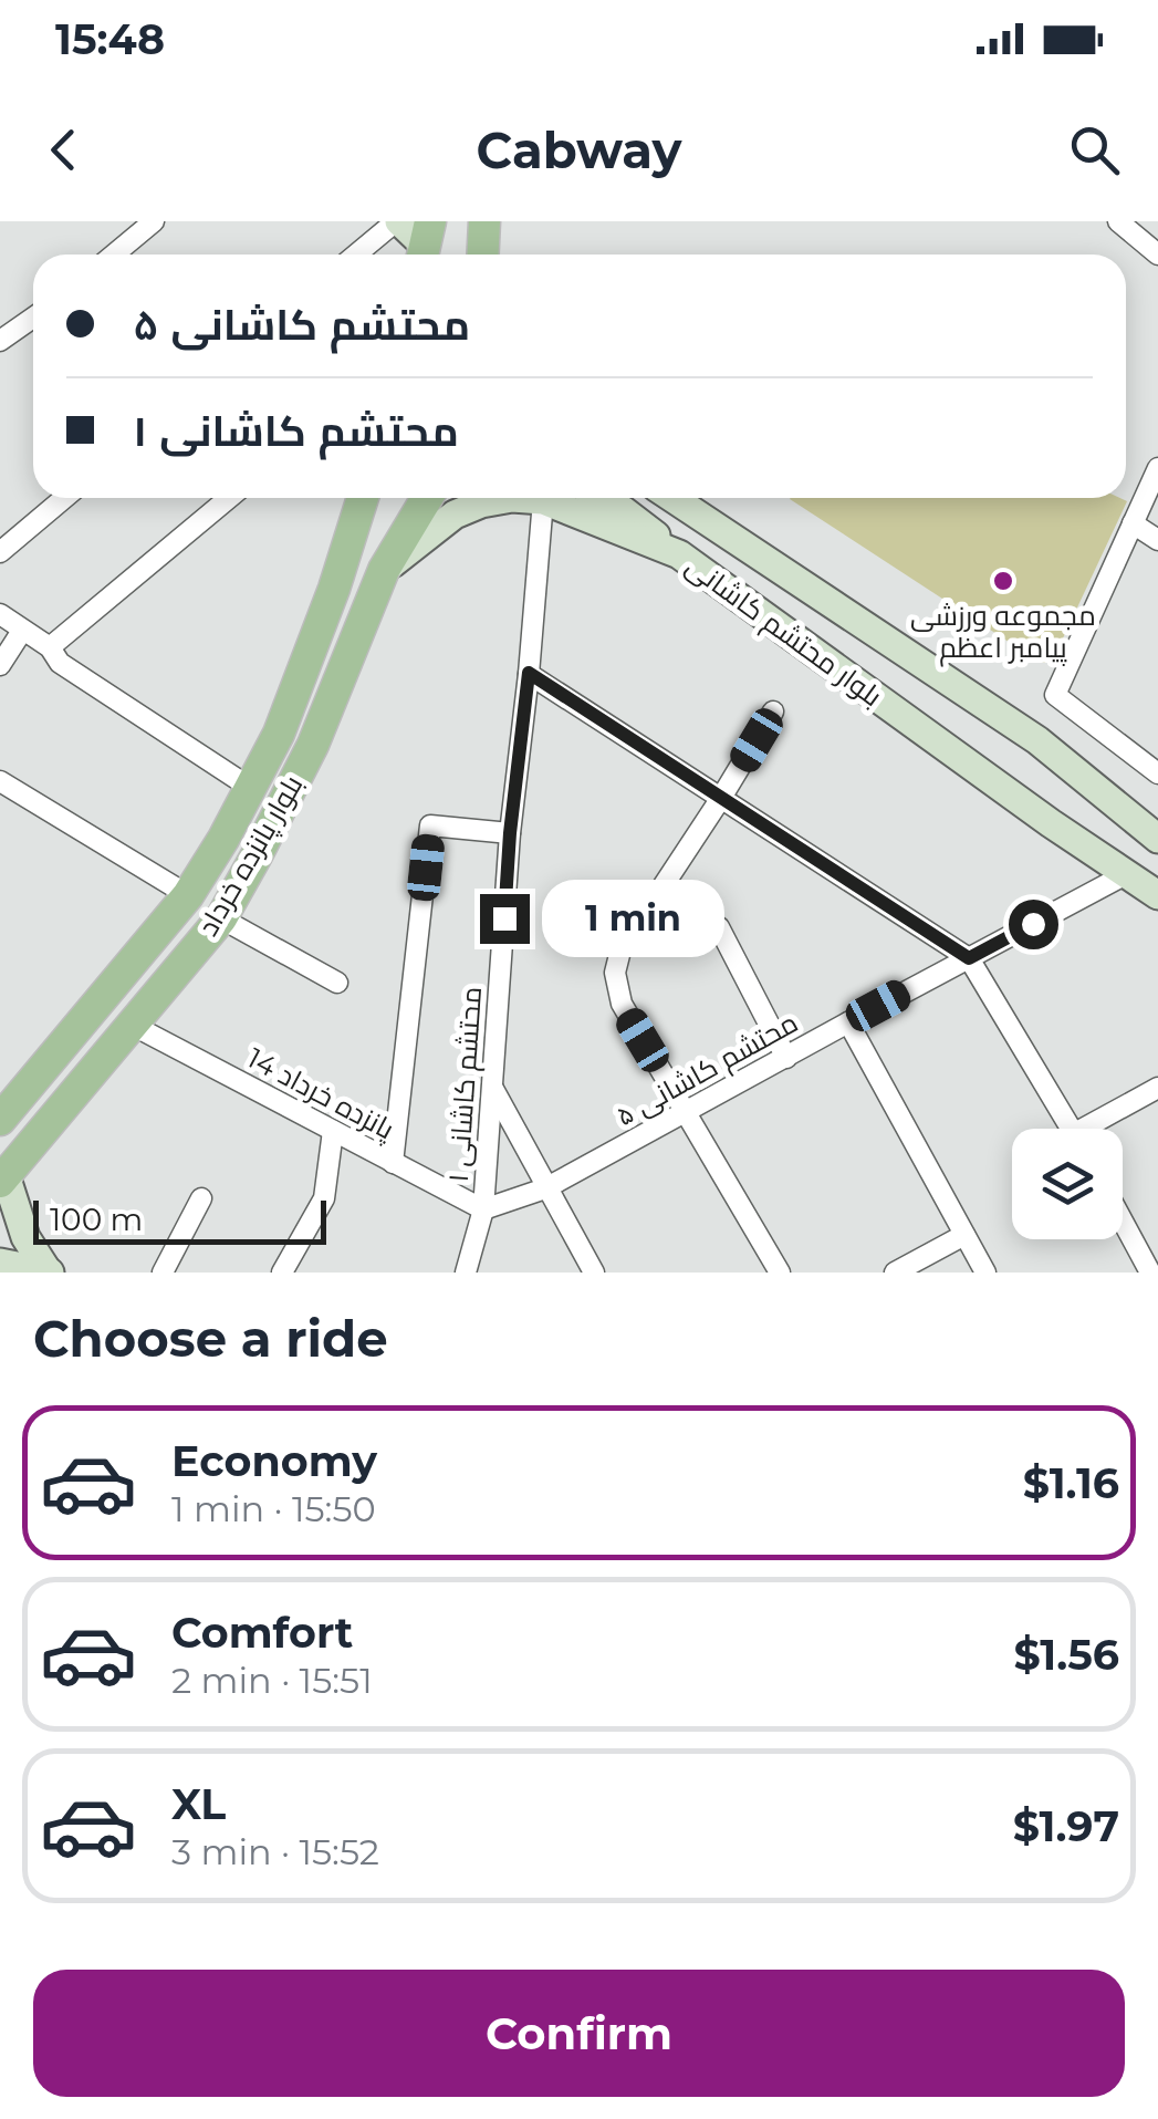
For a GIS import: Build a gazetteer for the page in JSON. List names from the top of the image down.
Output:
{
  "streets": {
    "main road": ["بلوار محتشم کاشانی", "بلوار پانزده خرداد"],
    "street": ["محتشم کاشانی ۵", "محتشم کاشانی ۱", "پانزده خرداد 14"]
  },
  "crossings": [
    ["بلوار محتشم کاشانی", "بلوار پانزده خرداد"],
    ["بلوار محتشم کاشانی", "محتشم کاشانی ۵"],
    ["بلوار محتشم کاشانی", "محتشم کاشانی ۱"],
    ["بلوار پانزده خرداد", "پانزده خرداد 14"],
    ["محتشم کاشانی ۵", "محتشم کاشانی ۱"],
    ["محتشم کاشانی ۵", "پانزده خرداد 14"],
    ["محتشم کاشانی ۱", "پانزده خرداد 14"]
  ],
  "places": ["مجموعه ورزشی پیامبر اعظم"],
  "scale_bar": "100 m",
  "page": {
    "status": "15:48",
    "header": "Cabway",
    "banner": ["محتشم کاشانی ۵", "محتشم کاشانی ۱"],
    "bubble": "1 min",
    "scale": "100 m",
    "heading": "Choose a ride",
    "list": [
      {
        "name": "Economy",
        "note": "1 min · 15:50",
        "value": "$1.16"
      },
      {
        "name": "Comfort",
        "note": "2 min · 15:51",
        "value": "$1.56"
      },
      {
        "name": "XL",
        "note": "3 min · 15:52",
        "value": "$1.97"
      }
    ],
    "buttons": "Confirm"
  }
}
